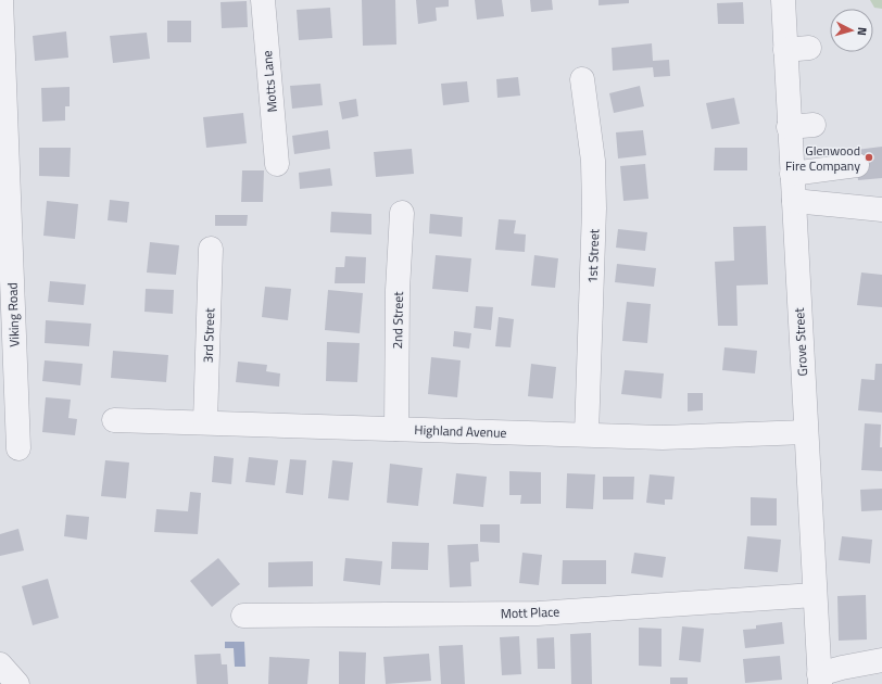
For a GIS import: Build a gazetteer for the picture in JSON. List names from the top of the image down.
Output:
{
  "streets": {
    "street": [
      "Motts Lane",
      "1st Street",
      "Viking Road",
      "2nd Street",
      "3rd Street",
      "Grove Street",
      "Highland Avenue",
      "Mott Place"
    ]
  },
  "crossings": [
    ["1st Street", "Highland Avenue"],
    ["2nd Street", "Highland Avenue"],
    ["3rd Street", "Highland Avenue"],
    ["Grove Street", "Highland Avenue"],
    ["Grove Street", "Mott Place"]
  ],
  "places": ["Glenwood Fire Company"],
  "north": "right"
}
